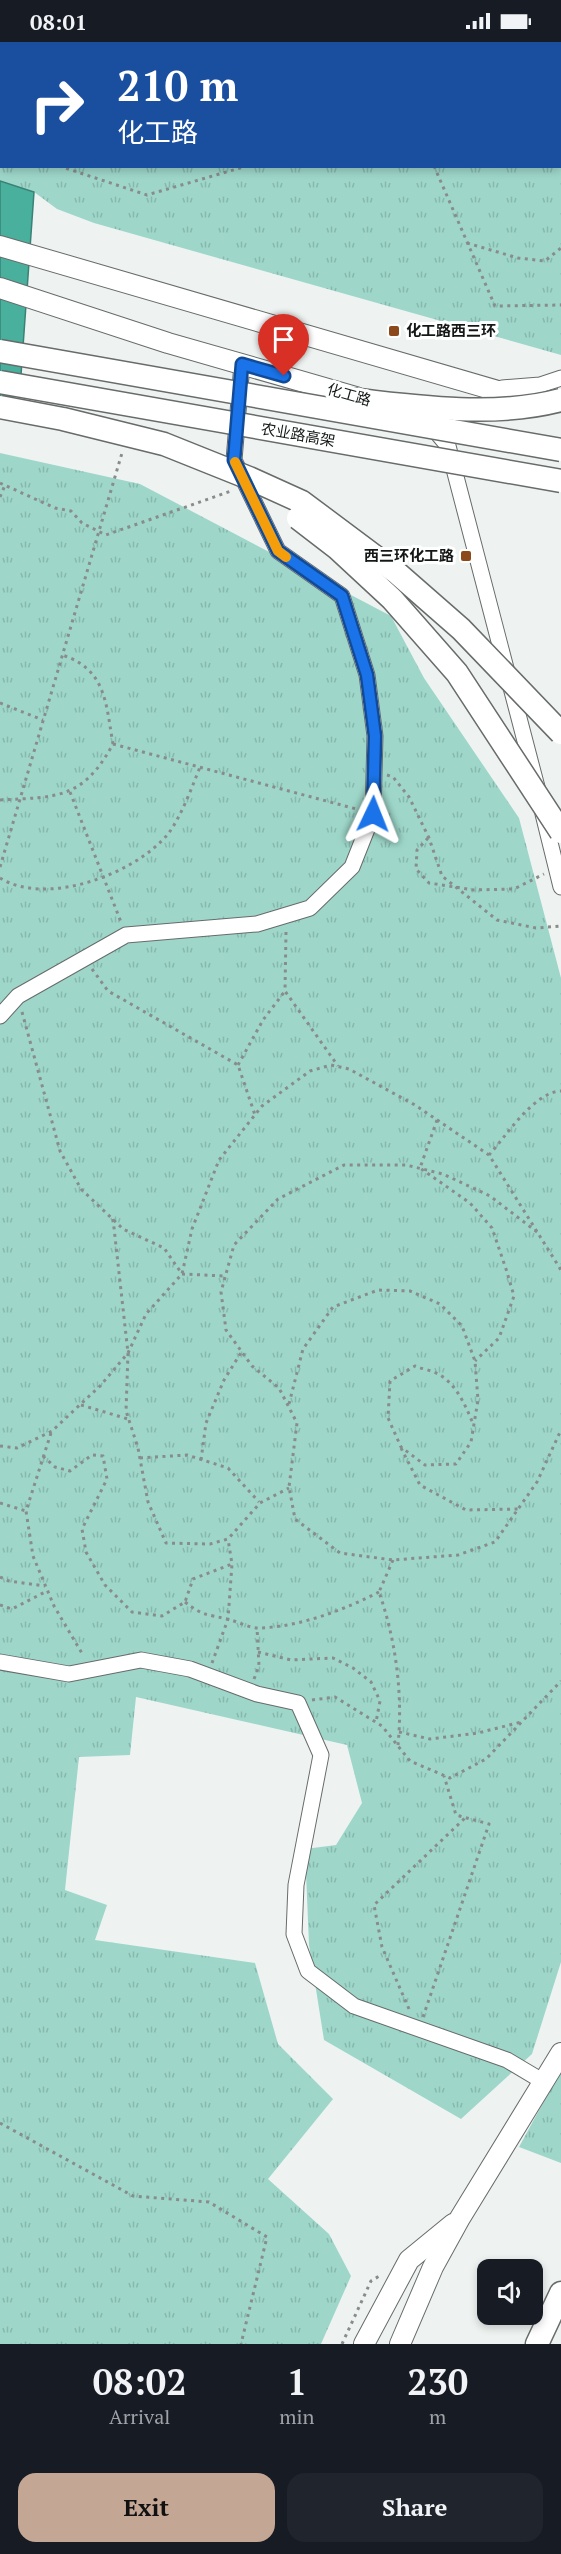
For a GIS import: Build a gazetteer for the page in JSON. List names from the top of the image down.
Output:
{
  "streets": {
    "highway": ["农业路高架"],
    "main road": ["化工路"]
  },
  "places": {
    "transit": ["化工路西三环", "西三环化工路"]
  },
  "page": {
    "status": "08:01",
    "turn": ["210 m", "化工路"],
    "eta": [
      "08:02",
      "Arrival",
      "1",
      "min",
      "230",
      "m"
    ],
    "buttons": ["Exit", "Share"]
  }
}
